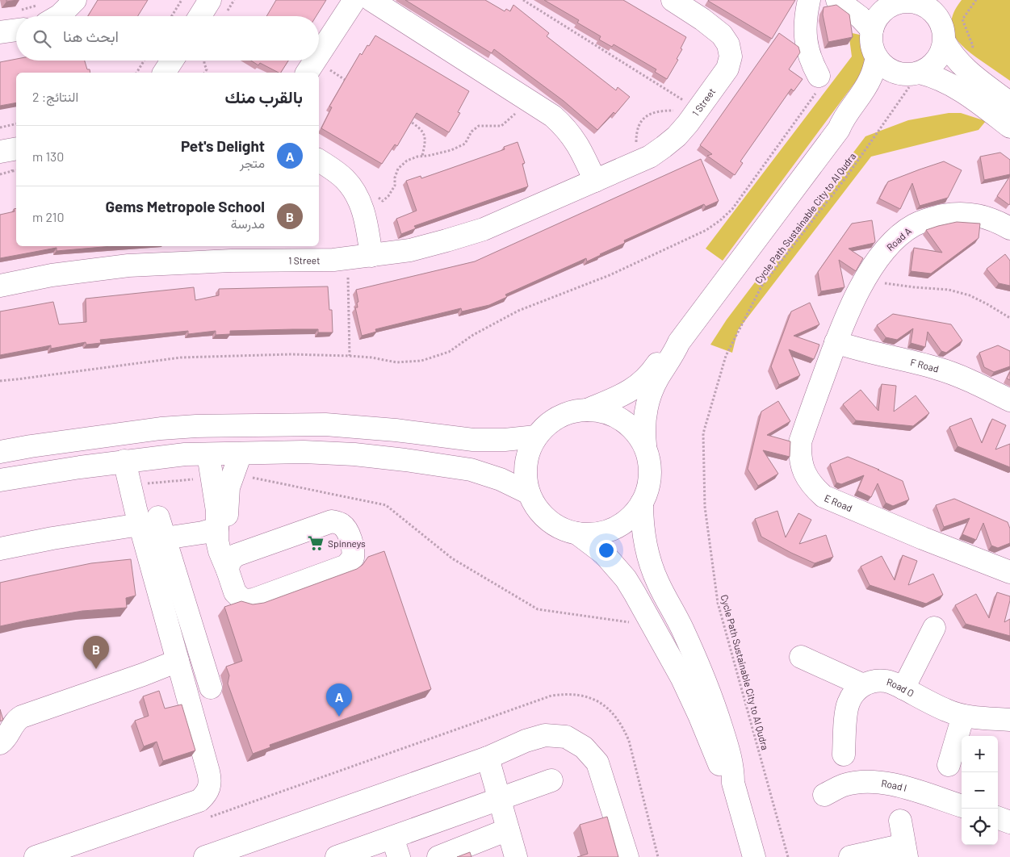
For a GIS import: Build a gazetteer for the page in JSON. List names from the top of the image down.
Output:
{
  "streets": {
    "street": [
      "1 Street",
      "Road A",
      "F Road",
      "E Road",
      "Road O",
      "Road I"
    ],
    "path": ["Cycle Path Sustainable City to Al Qudra"]
  },
  "crossings": [
    ["Road A", "F Road"],
    ["Road A", "E Road"],
    ["F Road", "E Road"]
  ],
  "places": {
    "supermarket": ["Spinneys"]
  },
  "page": {
    "search": "ابحث هنا",
    "heading": ["بالقرب منك", "النتائج: 2"],
    "list": [
      {
        "mark": "A",
        "name": "Pet's Delight",
        "note": "متجر",
        "value": "130 m"
      },
      {
        "mark": "B",
        "name": "Gems Metropole School",
        "note": "مدرسة",
        "value": "210 m"
      }
    ],
    "pins": ["B", "A"],
    "map_buttons": ["+", "−"]
  }
}
